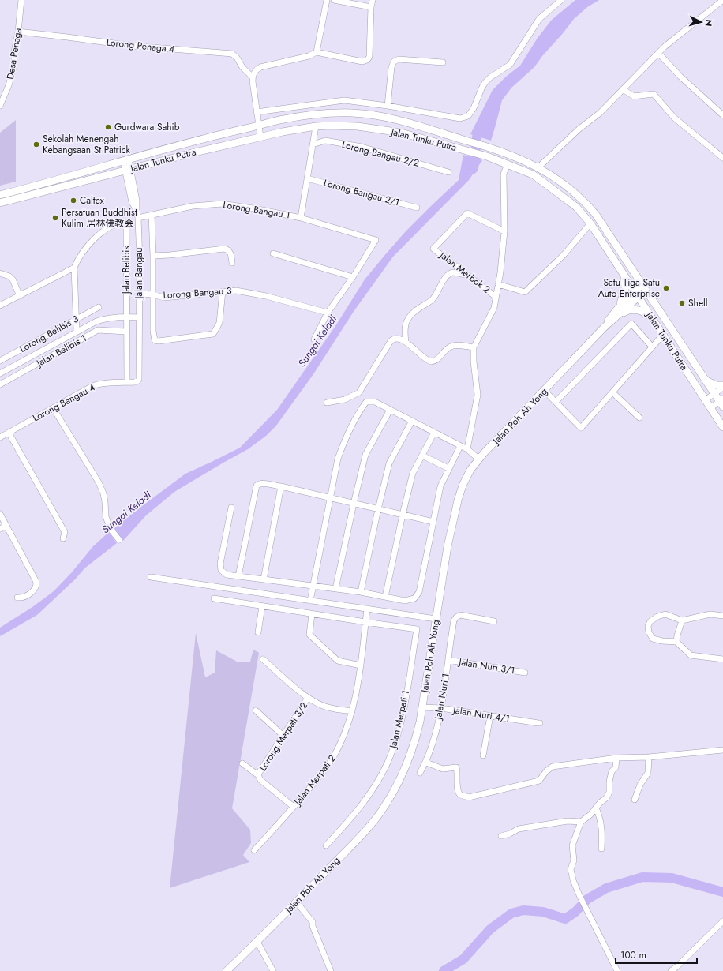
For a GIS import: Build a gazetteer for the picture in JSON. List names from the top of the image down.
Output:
{
  "streets": {
    "main road": ["Jalan Tunku Putra", "Jalan Poh Ah Yong"],
    "street": [
      "Lorong Penaga 4",
      "Desa Penaga",
      "Lorong Bangau 2/2",
      "Lorong Bangau 2/1",
      "Lorong Bangau 1",
      "Jalan Belibis",
      "Jalan Merbok 2",
      "Jalan Bangau",
      "Lorong Bangau 3",
      "Lorong Belibis 3",
      "Jalan Belibis 1",
      "Lorong Bangau 4",
      "Jalan Nuri 3/1",
      "Jalan Nuri 1",
      "Jalan Nuri 4/1",
      "Jalan Merpati 1",
      "Lorong Merpati 3/2",
      "Jalan Merpati 2"
    ]
  },
  "crossings": [
    ["Lorong Penaga 4", "Desa Penaga"],
    ["Jalan Tunku Putra", "Jalan Poh Ah Yong"],
    ["Lorong Bangau 1", "Jalan Bangau"],
    ["Jalan Belibis", "Jalan Bangau"],
    ["Jalan Belibis", "Jalan Belibis 1"],
    ["Jalan Belibis", "Lorong Bangau 4"],
    ["Jalan Bangau", "Lorong Bangau 3"],
    ["Jalan Bangau", "Lorong Bangau 4"],
    ["Jalan Poh Ah Yong", "Jalan Nuri 4/1"],
    ["Jalan Nuri 3/1", "Jalan Nuri 1"],
    ["Jalan Nuri 1", "Jalan Nuri 4/1"],
    ["Jalan Merpati 1", "Jalan Merpati 2"]
  ],
  "water": ["Sungai Keladi"],
  "places": [
    "Gurdwara Sahib",
    "Sekolah Menengah Kebangsaan St Patrick",
    "Caltex",
    "Persatuan Buddhist Kulim 居林佛教会",
    "Satu Tiga Satu Auto Enterprise",
    "Shell"
  ],
  "scale_bar": "100 m",
  "north": "right"
}
